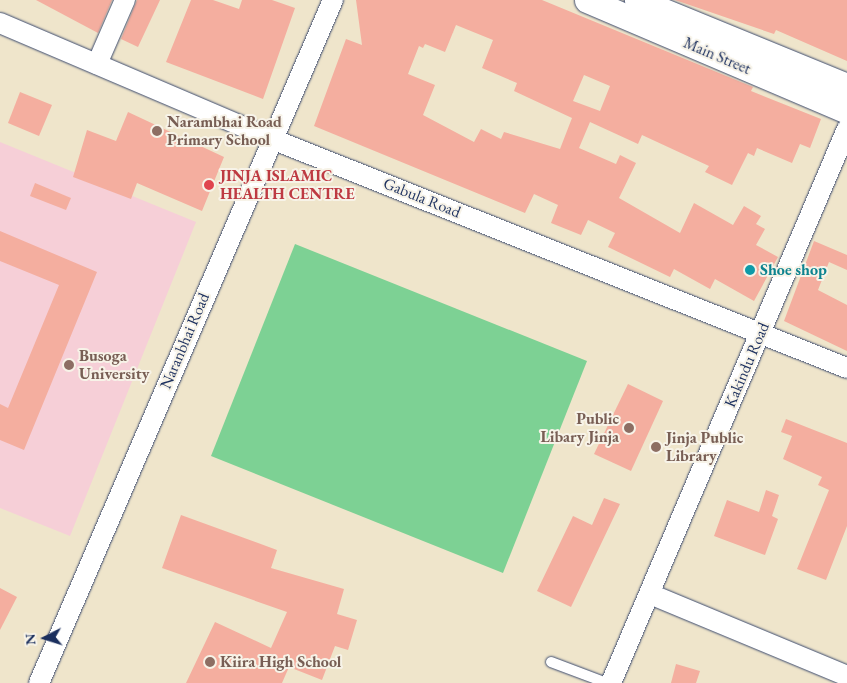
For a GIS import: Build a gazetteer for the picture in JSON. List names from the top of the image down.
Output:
{
  "streets": {
    "street": [
      "Main Street",
      "Gabula Road",
      "Naranbhai Road",
      "Kakindu Road"
    ]
  },
  "crossings": [
    ["Gabula Road", "Naranbhai Road"],
    ["Gabula Road", "Kakindu Road"]
  ],
  "places": [
    "Narambhai Road Primary School",
    "JINJA ISLAMIC HEALTH CENTRE",
    "Shoe shop",
    "Busoga University",
    "Public Libary Jinja",
    "Jinja Public Library",
    "Kiira High School"
  ],
  "north": "left"
}
